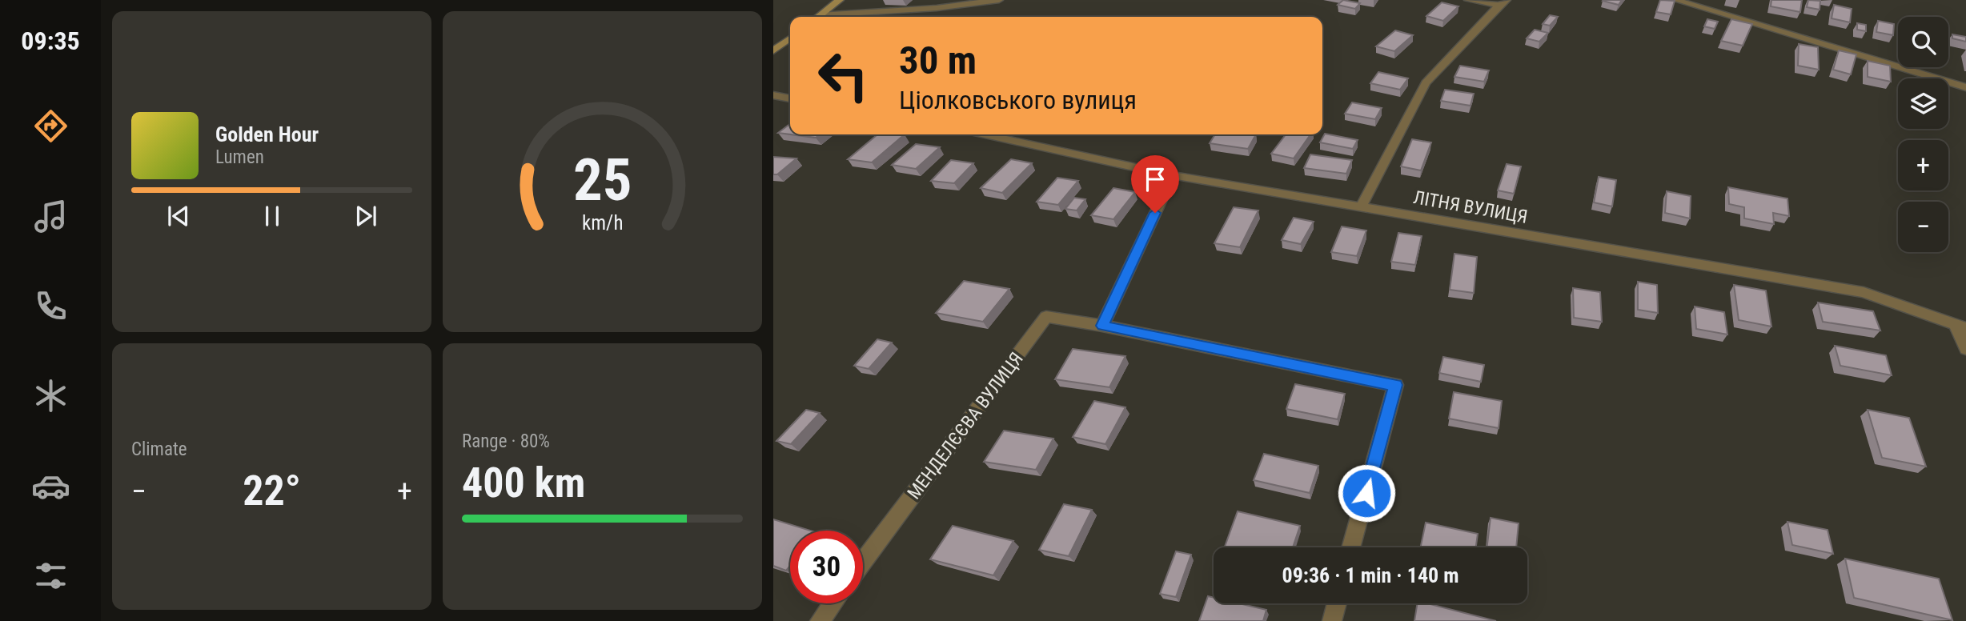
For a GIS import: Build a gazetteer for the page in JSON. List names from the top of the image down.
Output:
{
  "streets": {
    "street": ["ЛІТНЯ ВУЛИЦЯ", "МЕНДЕЛЄЄВА ВУЛИЦЯ"]
  },
  "page": {
    "tabs": "09:35",
    "map_buttons": ["+", "−"],
    "turn": ["30 m", "Ціолковського вулиця"],
    "song": ["Golden Hour", "Lumen"],
    "tile": [
      "Climate",
      ["Range · 80%", "400 km"]
    ],
    "heat": ["−", "22°", "+"],
    "limit": "30",
    "trip": "09:36 · 1 min · 140 m",
    "gauge": ["25", "km/h"]
  }
}
